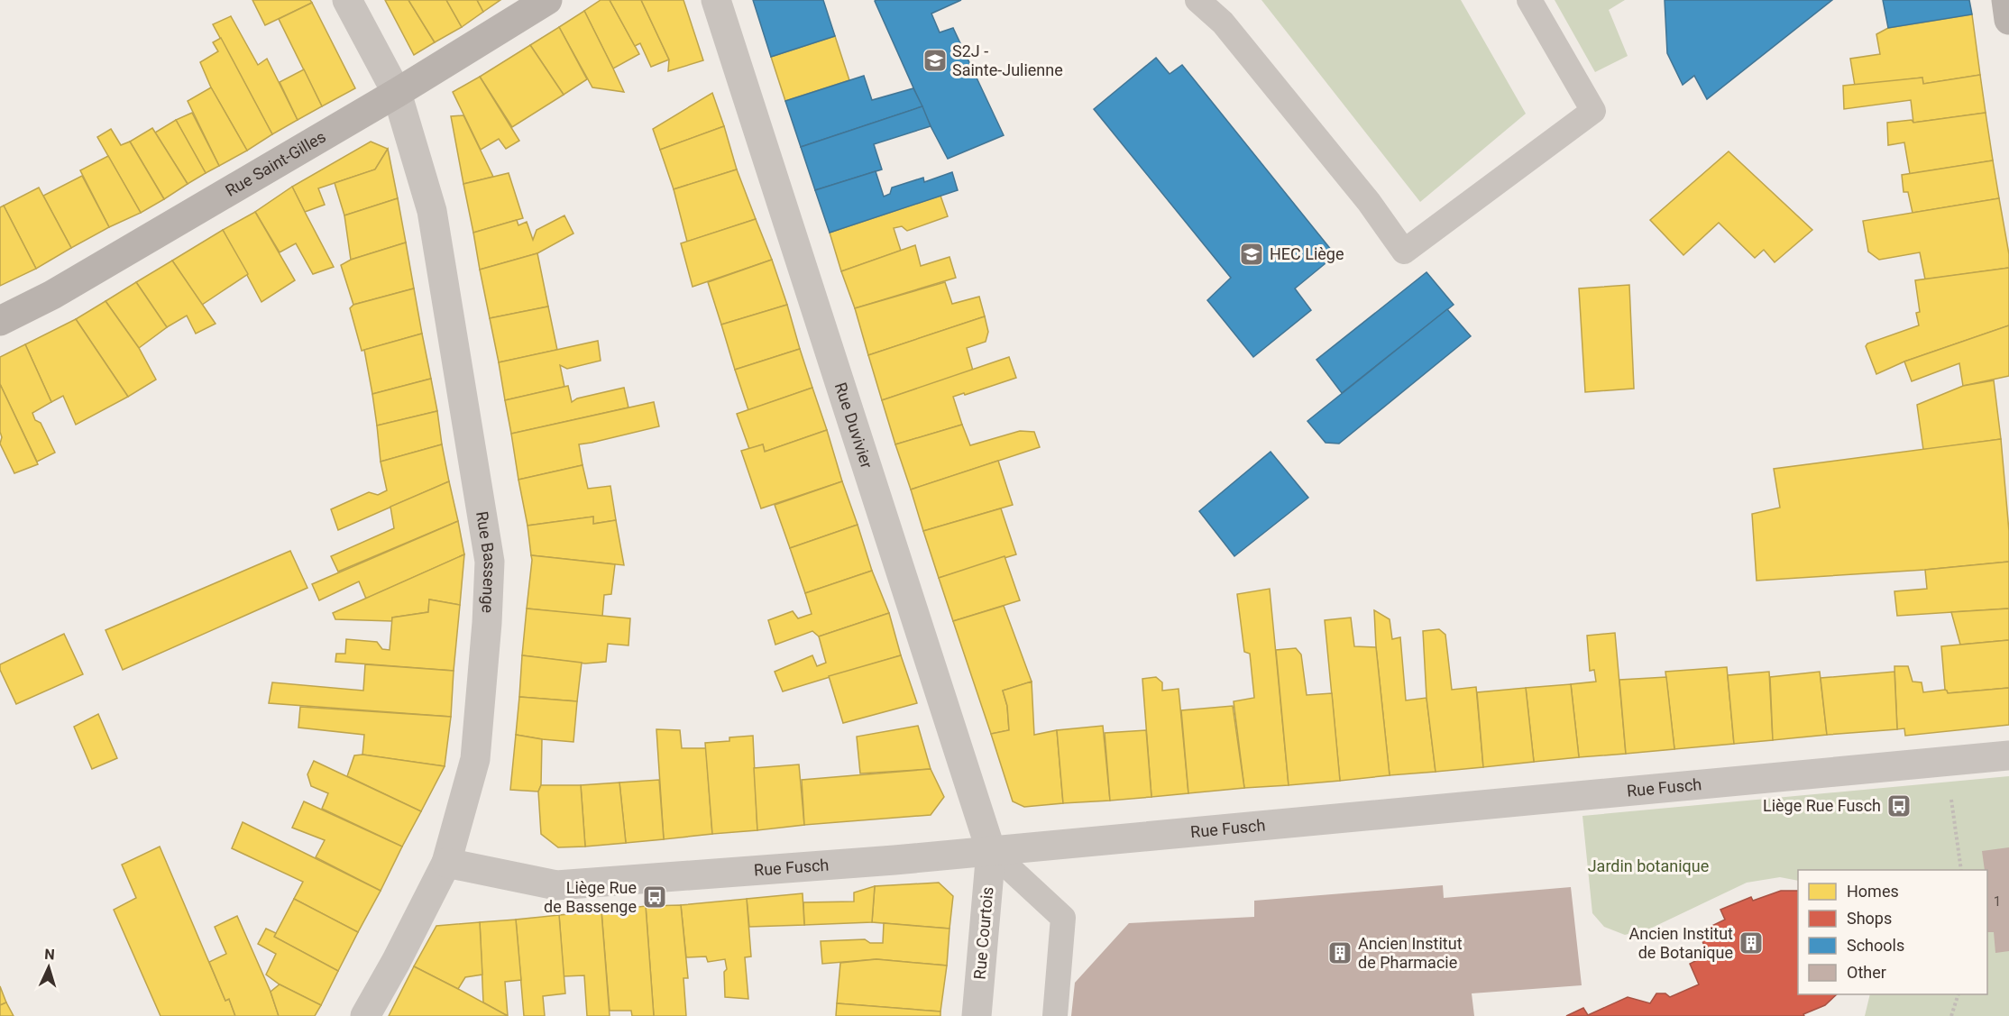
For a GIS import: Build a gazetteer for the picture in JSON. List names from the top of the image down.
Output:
{
  "streets": {
    "street": [
      "Rue Saint-Gilles",
      "Rue Duvivier",
      "Rue Bassenge",
      "Rue Fusch",
      "Rue Courtois"
    ]
  },
  "crossings": [
    ["Rue Saint-Gilles", "Rue Bassenge"],
    ["Rue Duvivier", "Rue Fusch"],
    ["Rue Duvivier", "Rue Courtois"],
    ["Rue Bassenge", "Rue Fusch"],
    ["Rue Fusch", "Rue Courtois"]
  ],
  "parks": ["Jardin botanique"],
  "places": {
    "school or university": ["S2J - Sainte-Julienne", "HEC Liège"],
    "bus stop": ["Liège Rue Fusch", "Liège Rue de Bassenge"],
    "building": ["Ancien Institut de Botanique", "Ancien Institut de Pharmacie"]
  },
  "house_numbers": ["1"],
  "legend": [
    "Homes",
    "Shops",
    "Schools",
    "Other"
  ],
  "north": "top"
}
